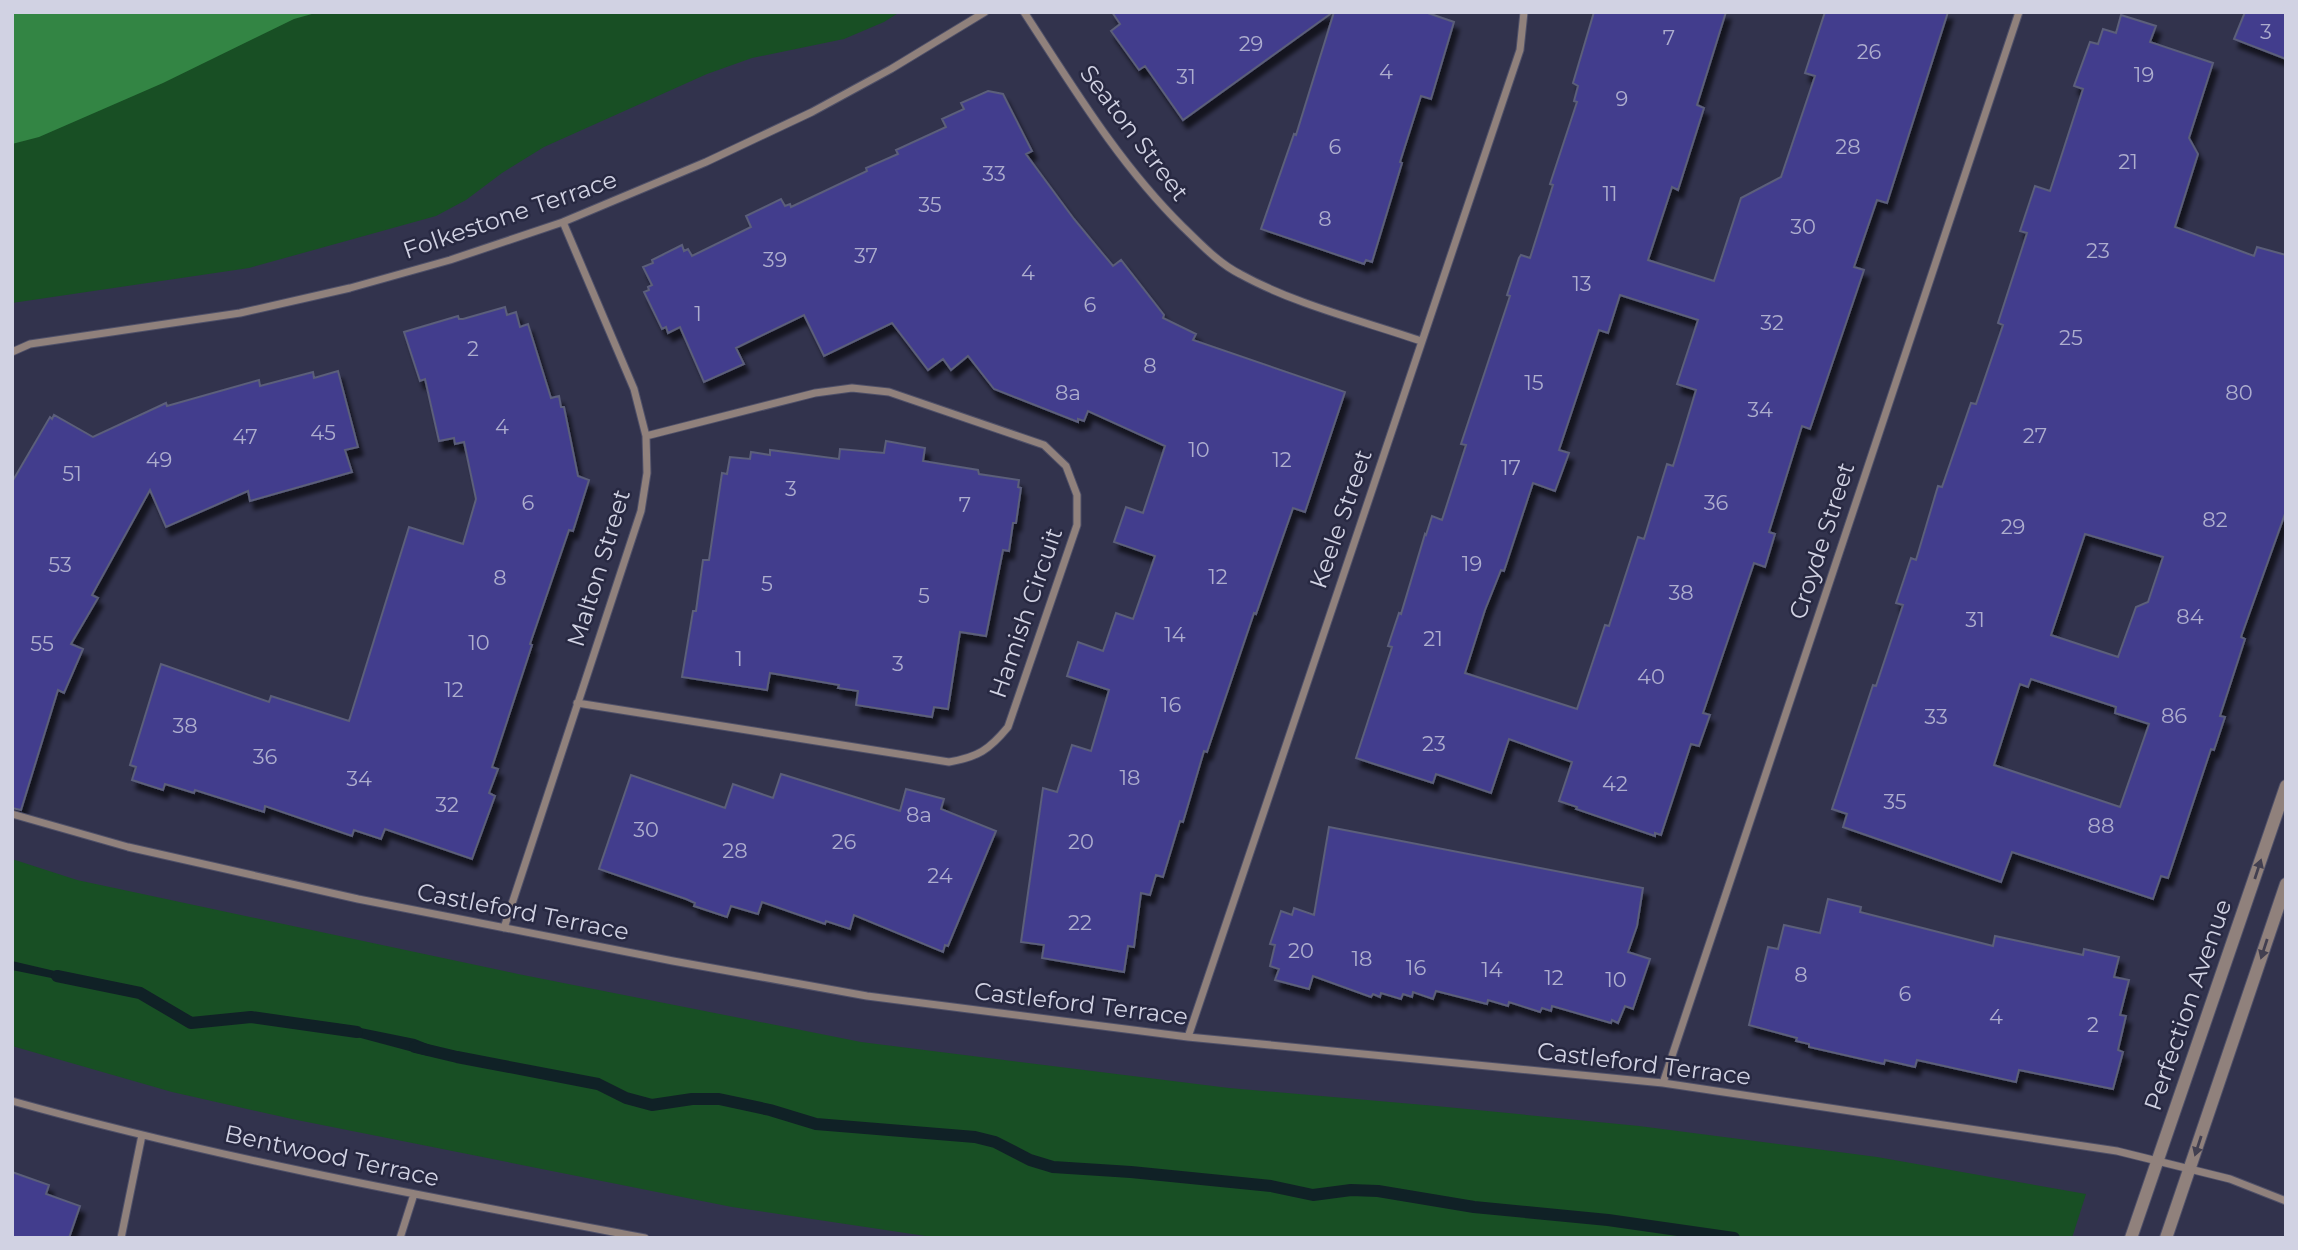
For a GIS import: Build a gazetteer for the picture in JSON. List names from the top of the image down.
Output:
{
  "streets": {
    "street": [
      "Seaton Street",
      "Folkestone Terrace",
      "Keele Street",
      "Croyde Street",
      "Malton Street",
      "Hamish Circuit",
      "Castleford Terrace",
      "Perfection Avenue",
      "Bentwood Terrace"
    ]
  },
  "crossings": [
    ["Seaton Street", "Keele Street"],
    ["Folkestone Terrace", "Malton Street"],
    ["Keele Street", "Castleford Terrace"],
    ["Croyde Street", "Castleford Terrace"],
    ["Malton Street", "Hamish Circuit"],
    ["Malton Street", "Castleford Terrace"],
    ["Castleford Terrace", "Perfection Avenue"]
  ],
  "house_numbers": [
    "3",
    "7",
    "29",
    "26",
    "4",
    "19",
    "31",
    "9",
    "6",
    "28",
    "21",
    "33",
    "11",
    "35",
    "8",
    "30",
    "23",
    "37",
    "39",
    "4",
    "13",
    "6",
    "1",
    "32",
    "25",
    "2",
    "8",
    "15",
    "8a",
    "80",
    "34",
    "4",
    "45",
    "27",
    "47",
    "10",
    "49",
    "12",
    "17",
    "51",
    "3",
    "6",
    "36",
    "7",
    "82",
    "29",
    "19",
    "53",
    "12",
    "8",
    "5",
    "38",
    "5",
    "84",
    "31",
    "14",
    "21",
    "10",
    "55",
    "1",
    "3",
    "40",
    "12",
    "16",
    "86",
    "33",
    "38",
    "23",
    "36",
    "18",
    "34",
    "42",
    "35",
    "32",
    "8a",
    "88",
    "30",
    "26",
    "20",
    "28",
    "24",
    "22",
    "20",
    "18",
    "16",
    "14",
    "8",
    "12",
    "10",
    "6",
    "4",
    "2"
  ]
}
